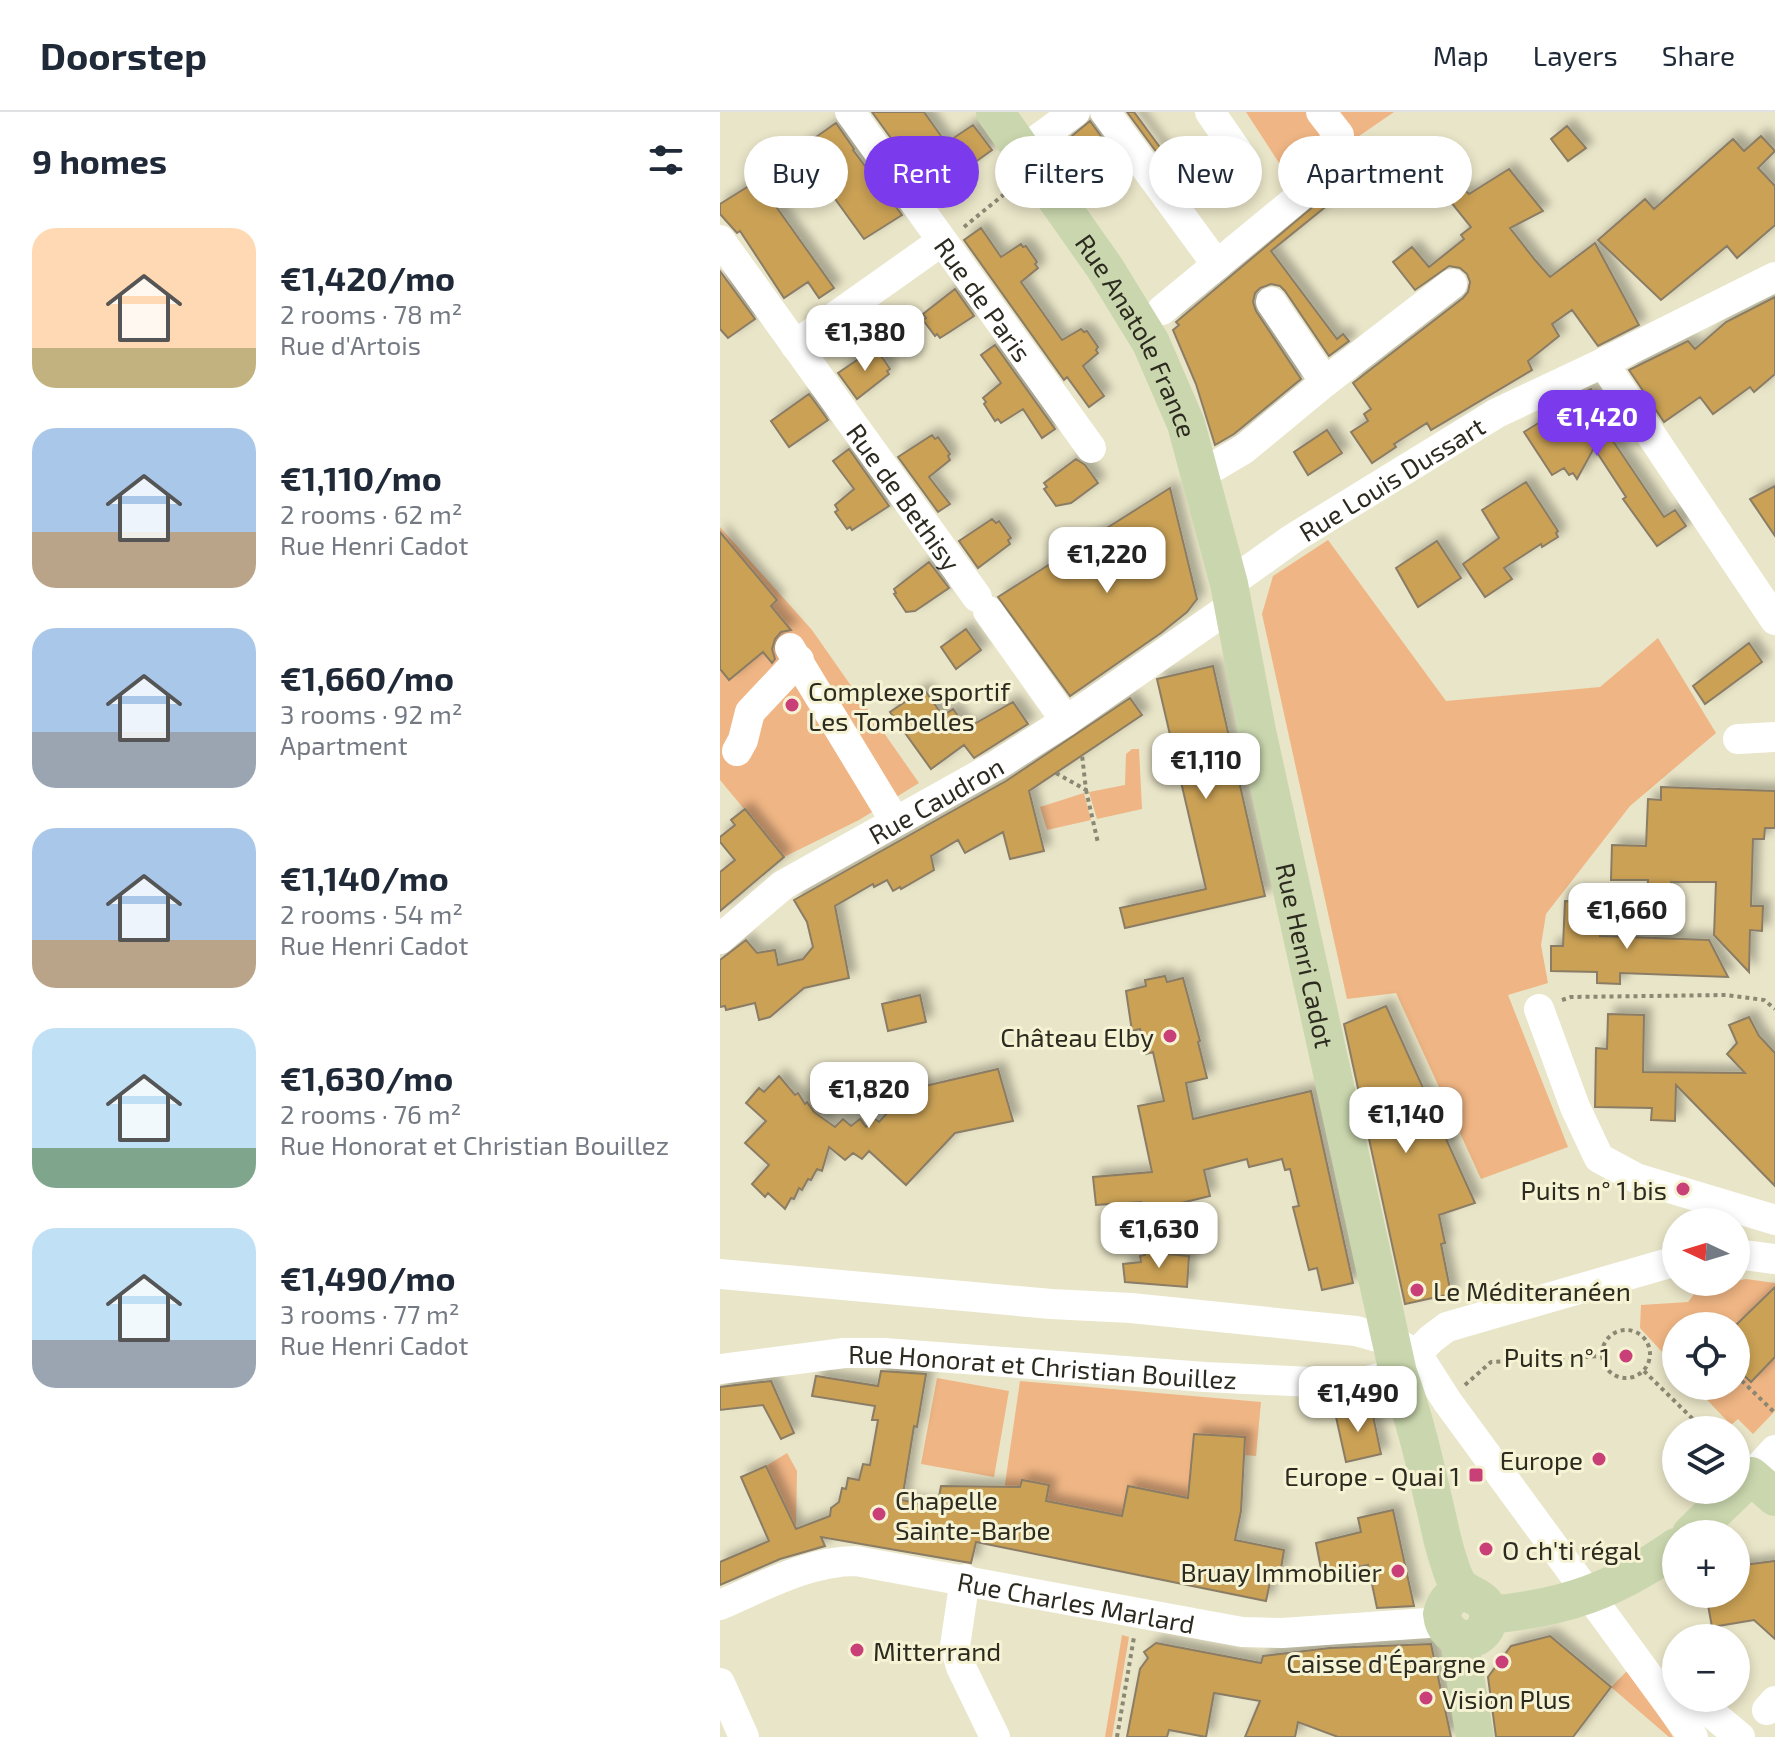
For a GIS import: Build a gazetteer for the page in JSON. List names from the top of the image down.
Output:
{
  "streets": {
    "main road": ["Rue Anatole France", "Rue Henri Cadot"],
    "street": [
      "Rue de Paris",
      "Rue Louis Dussart",
      "Rue de Bethisy",
      "Rue Caudron",
      "Rue Honorat et Christian Bouillez",
      "Rue Charles Marlard"
    ]
  },
  "crossings": [
    ["Rue Anatole France", "Rue Louis Dussart"],
    ["Rue Anatole France", "Rue Caudron"],
    ["Rue Anatole France", "Rue Henri Cadot"],
    ["Rue Louis Dussart", "Rue Caudron"],
    ["Rue Louis Dussart", "Rue Henri Cadot"],
    ["Rue de Bethisy", "Rue Caudron"],
    ["Rue Caudron", "Rue Henri Cadot"],
    ["Rue Henri Cadot", "Rue Honorat et Christian Bouillez"],
    ["Rue Henri Cadot", "Rue Charles Marlard"]
  ],
  "places": {
    "other": [
      "Complexe sportif Les Tombelles",
      "Château Elby",
      "Puits n° 1 bis",
      "Le Méditeranéen",
      "Puits n° 1",
      "Europe",
      "Chapelle Sainte-Barbe",
      "O ch'ti régal",
      "Bruay Immobilier",
      "Mitterrand",
      "Caisse d'Épargne",
      "Vision Plus"
    ],
    "transit": ["Europe - Quai 1"]
  },
  "north": "left",
  "page": {
    "header": "Doorstep",
    "nav": ["Map", "Layers", "Share"],
    "heading": "9 homes",
    "chip": [
      "Buy",
      "Rent",
      "Filters",
      "New",
      "Apartment"
    ],
    "list": [
      {
        "name": "€1,420/mo",
        "note": "2 rooms · 78 m² · Rue d'Artois"
      },
      {
        "name": "€1,110/mo",
        "note": "2 rooms · 62 m² · Rue Henri Cadot"
      },
      {
        "name": "€1,660/mo",
        "note": "3 rooms · 92 m² · Apartment"
      },
      {
        "name": "€1,140/mo",
        "note": "2 rooms · 54 m² · Rue Henri Cadot"
      },
      {
        "name": "€1,630/mo",
        "note": "2 rooms · 76 m² · Rue Honorat et Christian Bouillez"
      },
      {
        "name": "€1,490/mo",
        "note": "3 rooms · 77 m² · Rue Henri Cadot"
      }
    ],
    "price": [
      "€1,380",
      "€1,420",
      "€1,220",
      "€1,110",
      "€1,660",
      "€1,820",
      "€1,140",
      "€1,630",
      "€1,490"
    ],
    "map_buttons": ["+", "−"]
  }
}
